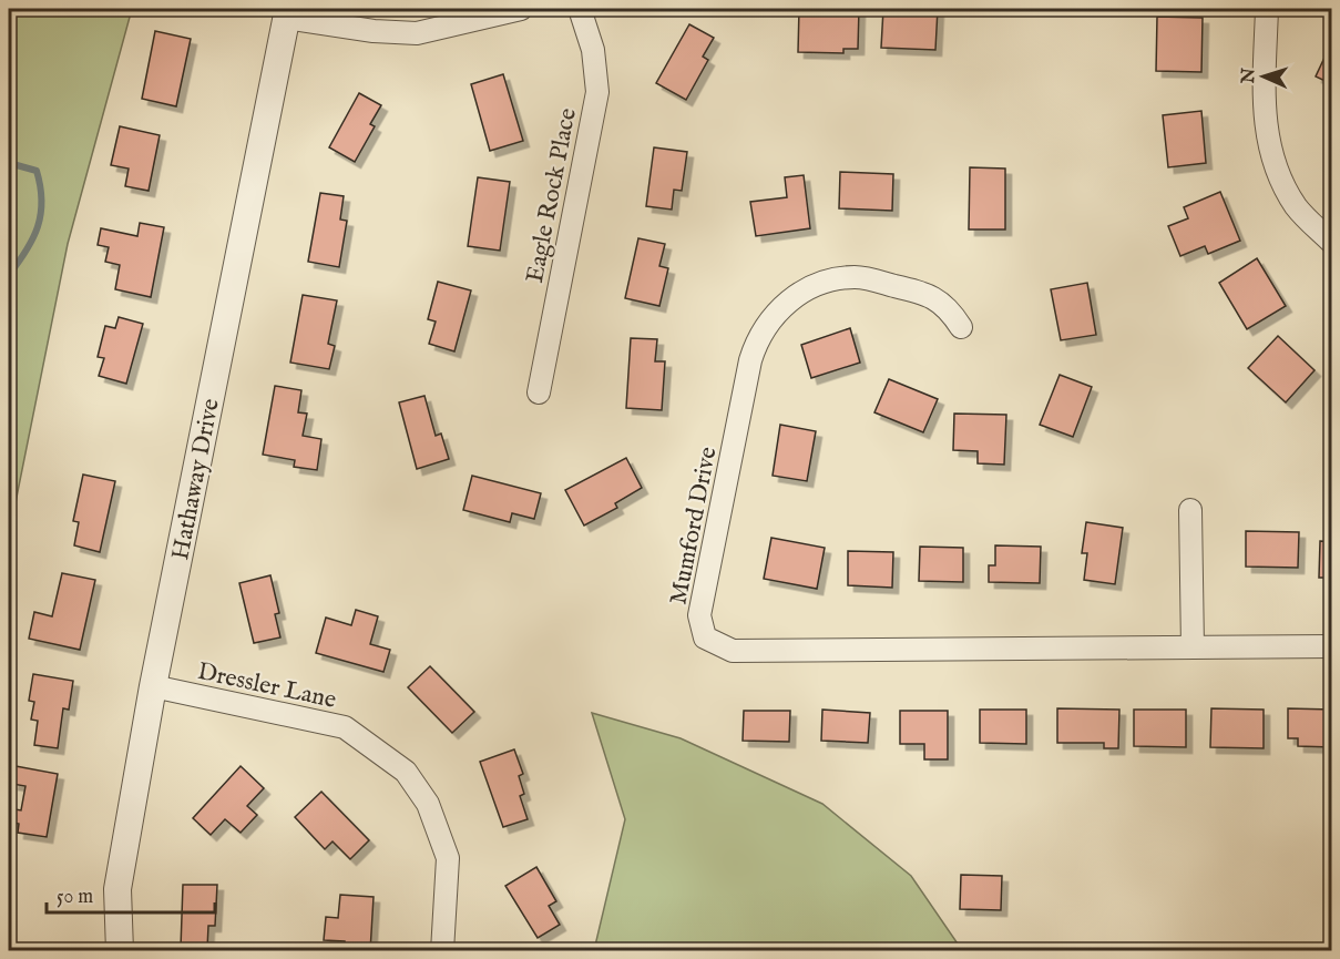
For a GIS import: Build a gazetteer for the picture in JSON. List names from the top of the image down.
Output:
{
  "streets": {
    "street": [
      "Eagle Rock Place",
      "Hathaway Drive",
      "Mumford Drive",
      "Dressler Lane"
    ]
  },
  "crossings": [
    ["Hathaway Drive", "Dressler Lane"]
  ],
  "scale_bar": "50 m",
  "north": "left"
}
